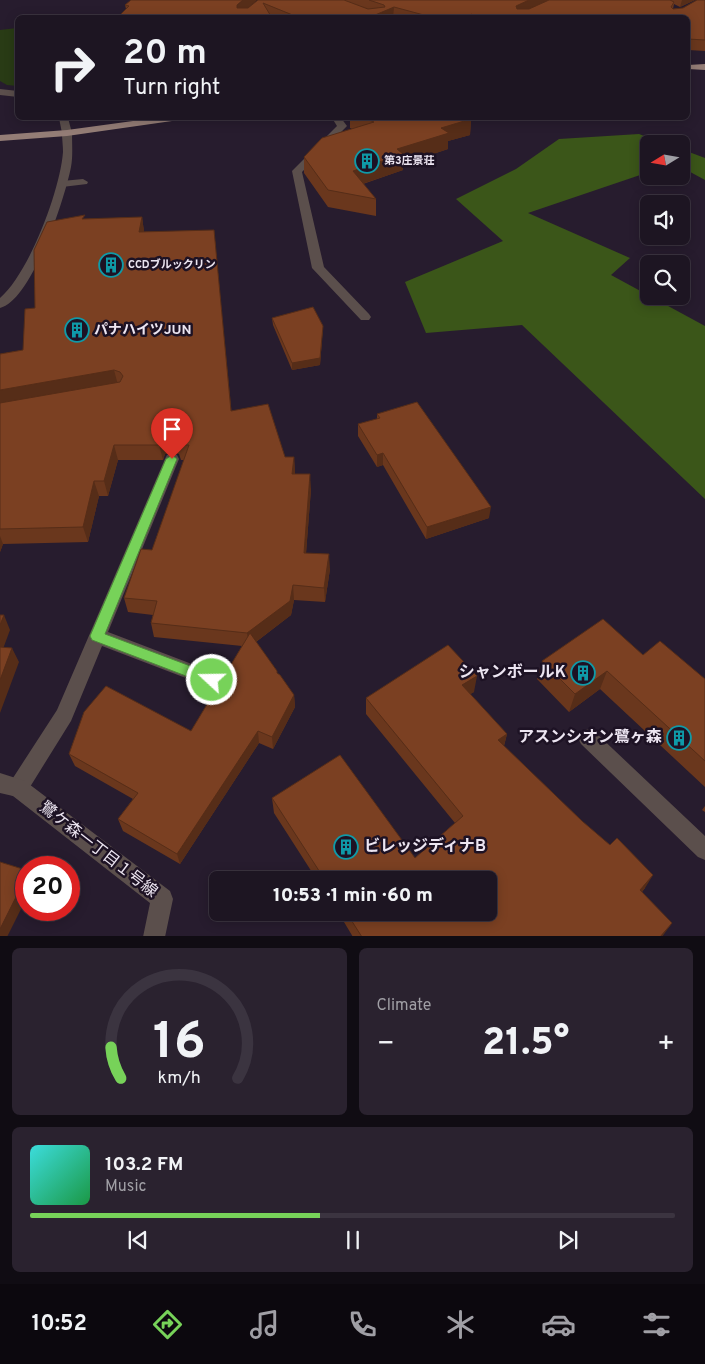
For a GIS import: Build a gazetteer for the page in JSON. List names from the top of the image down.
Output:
{
  "streets": {
    "street": ["鷺ケ森一丁目１号線"]
  },
  "places": {
    "building": [
      "第3庄景荘",
      "CCDブルックリン",
      "パナハイツJUN",
      "シャンボールK",
      "アスンシオン鷺ヶ森",
      "ビレッジディナB"
    ]
  },
  "north": "left",
  "page": {
    "turn": ["20 m", "Turn right"],
    "limit": "20",
    "trip": "10:53 · 1 min · 60 m",
    "tile": "Climate",
    "heat": ["−", "21.5°", "+"],
    "song": ["103.2 FM", "Music"],
    "tabs": "10:52",
    "gauge": ["16", "km/h"]
  }
}
